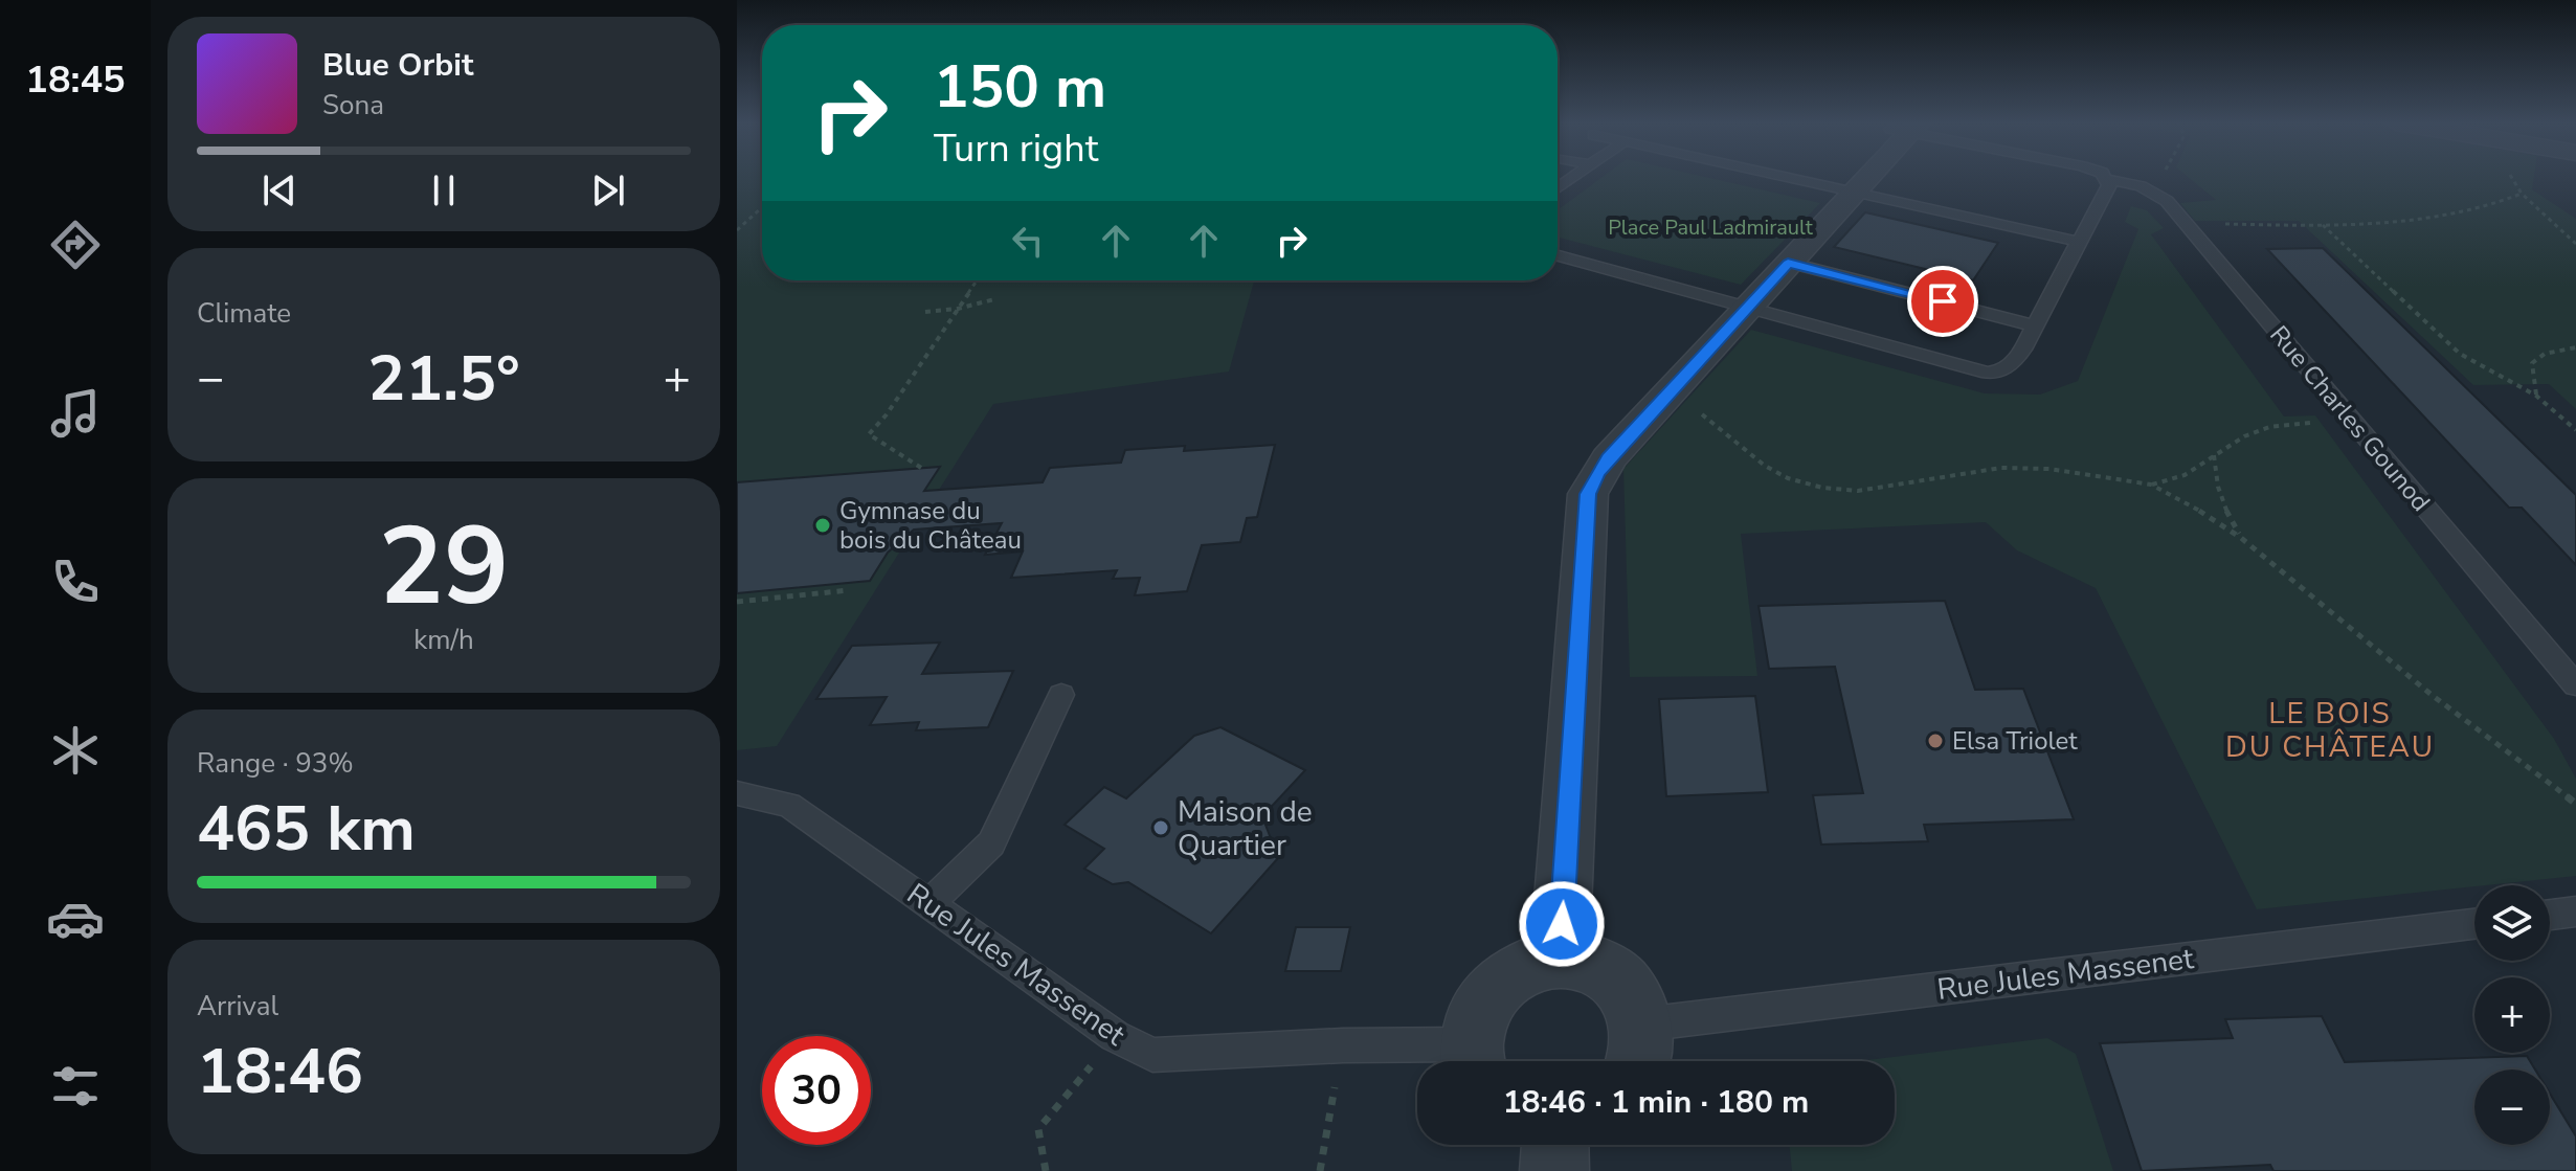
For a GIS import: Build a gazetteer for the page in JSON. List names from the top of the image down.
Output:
{
  "streets": {
    "lane": ["Rue Charles Gounod", "Rue Jules Massenet"]
  },
  "districts": ["LE BOIS DU CHÂTEAU"],
  "parks": ["Place Paul Ladmirault"],
  "places": ["Gymnase du bois du Château", "Elsa Triolet", "Maison de Quartier"],
  "page": {
    "tabs": "18:45",
    "turn": ["150 m", "Turn right"],
    "song": ["Blue Orbit", "Sona"],
    "tile": [
      "Climate",
      ["29", "km/h"],
      ["Range · 93%", "465 km"],
      ["Arrival", "18:46"]
    ],
    "heat": ["−", "21.5°", "+"],
    "map_buttons": ["+", "−"],
    "limit": "30",
    "trip": "18:46 · 1 min · 180 m"
  }
}
